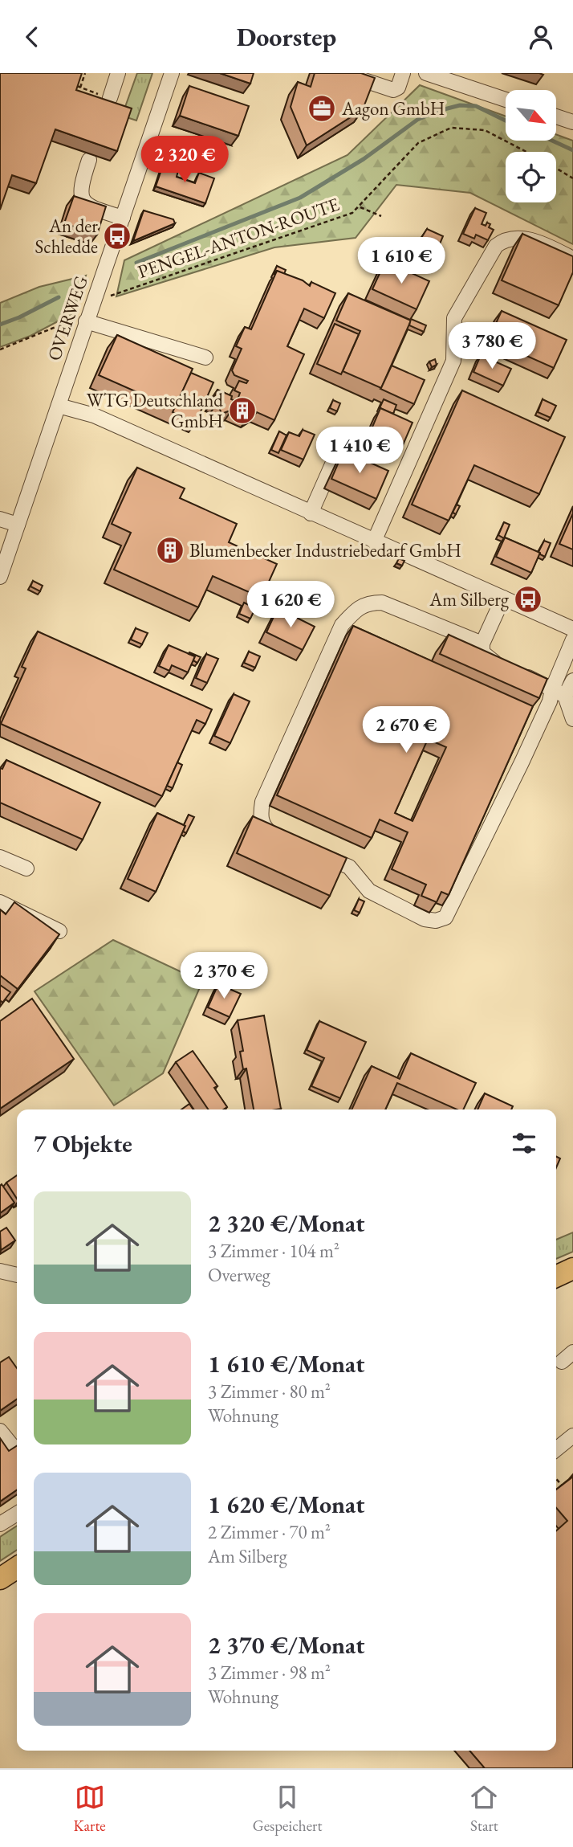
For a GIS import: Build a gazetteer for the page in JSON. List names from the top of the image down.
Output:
{
  "streets": {
    "street": ["OVERWEG"],
    "path": ["PENGEL-ANTON-ROUTE"]
  },
  "crossings": [
    ["PENGEL-ANTON-ROUTE", "OVERWEG"]
  ],
  "places": {
    "office": ["Aagon GmbH"],
    "bus stop": ["An der Schledde", "Am Silberg"],
    "building": ["WTG Deutschland GmbH", "Blumenbecker Industriebedarf GmbH"]
  },
  "north": "bottom right",
  "page": {
    "header": "Doorstep",
    "price": [
      "2 320 €",
      "1 610 €",
      "3 780 €",
      "1 410 €",
      "1 620 €",
      "2 670 €",
      "2 370 €"
    ],
    "heading": "7 Objekte",
    "list": [
      {
        "name": "2 320 €/Monat",
        "note": "3 Zimmer · 104 m² · Overweg"
      },
      {
        "name": "1 610 €/Monat",
        "note": "3 Zimmer · 80 m² · Wohnung"
      },
      {
        "name": "1 620 €/Monat",
        "note": "2 Zimmer · 70 m² · Am Silberg"
      },
      {
        "name": "2 370 €/Monat",
        "note": "3 Zimmer · 98 m² · Wohnung"
      }
    ],
    "tabs": ["Karte", "Gespeichert", "Start"]
  }
}
